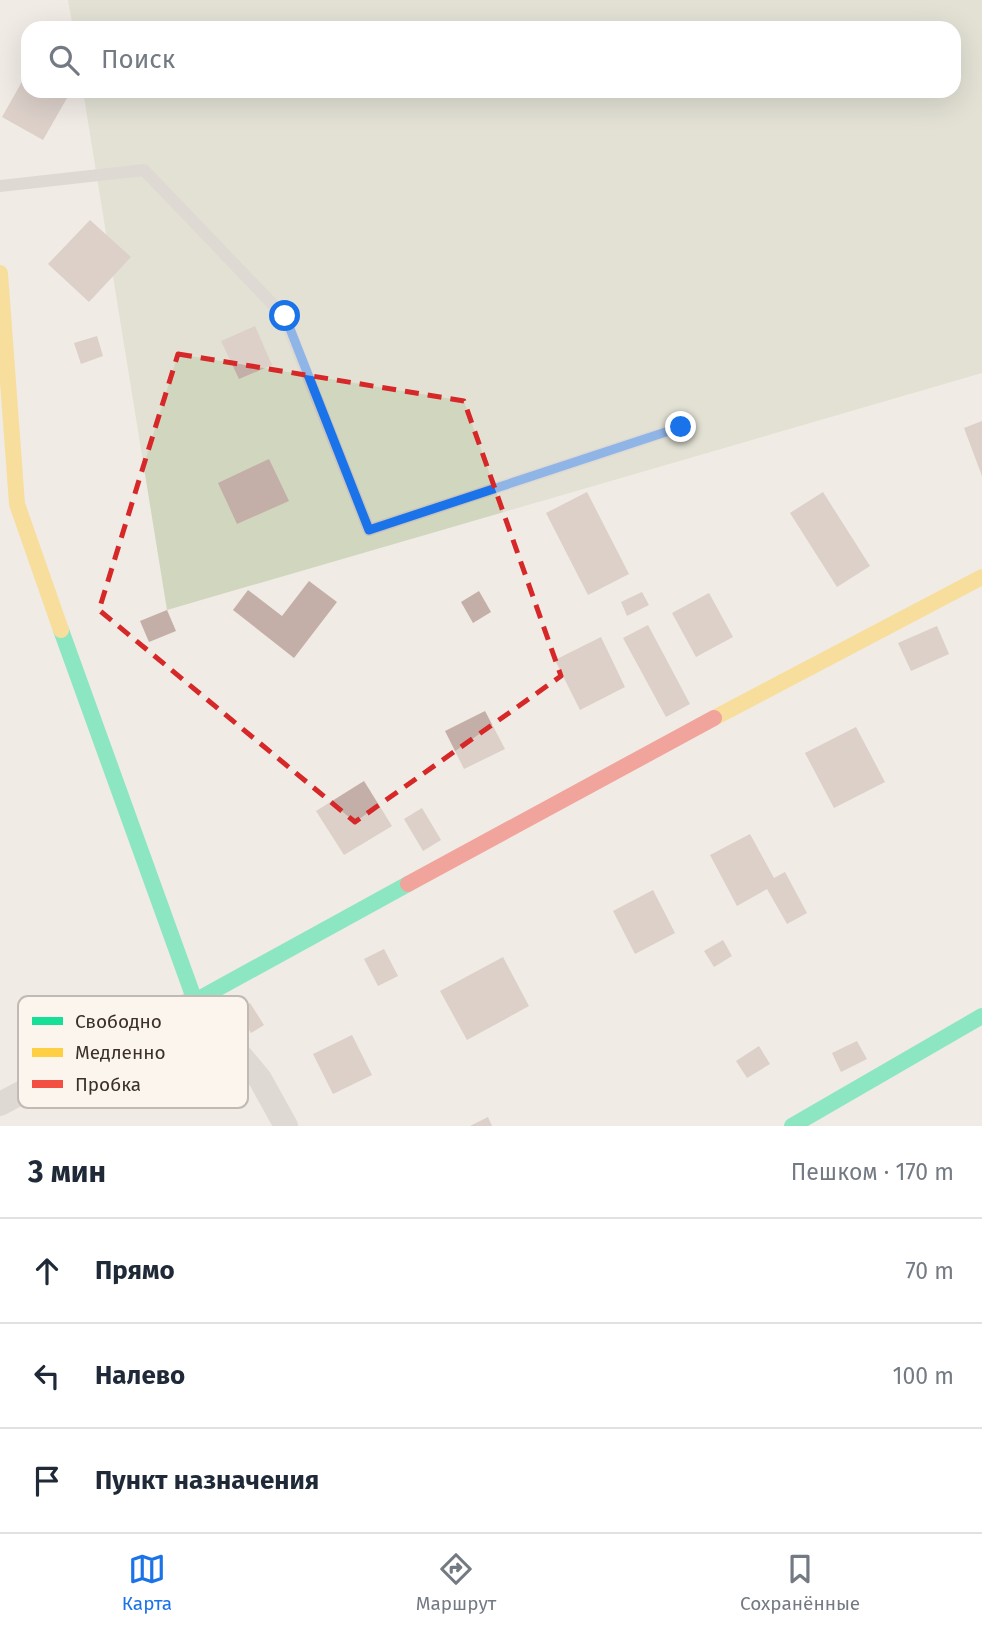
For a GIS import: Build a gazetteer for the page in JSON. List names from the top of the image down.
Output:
{
  "legend": ["Свободно", "Медленно", "Пробка"],
  "page": {
    "search": "Поиск",
    "heading": ["3 мин", "Пешком · 170 m"],
    "list": [
      ["Прямо", "70 m"],
      ["Налево", "100 m"],
      "Пункт назначения"
    ],
    "nav": ["Карта", "Маршрут", "Сохранённые"]
  }
}
